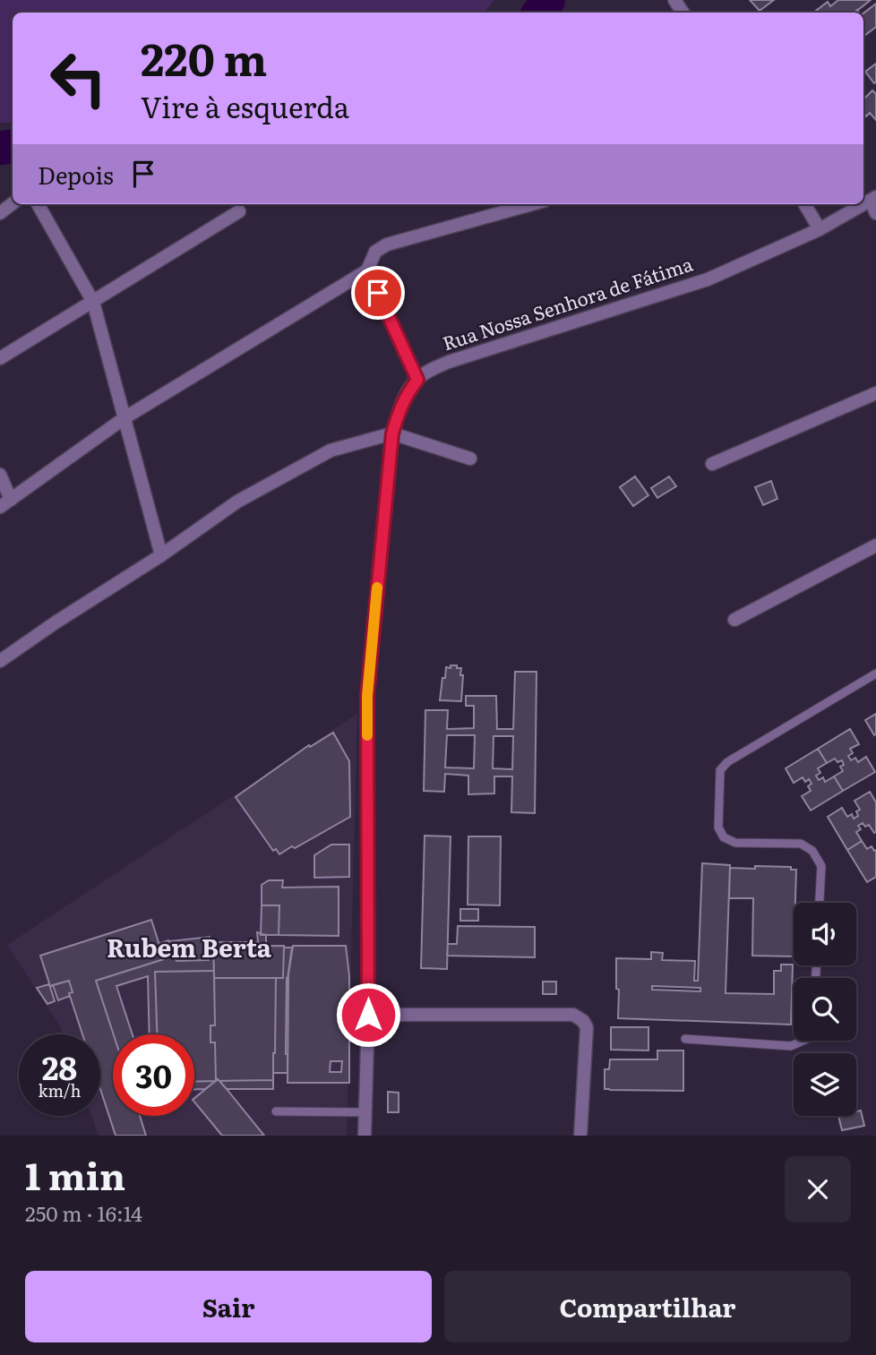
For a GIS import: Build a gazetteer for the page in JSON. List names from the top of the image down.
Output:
{
  "streets": {
    "street": ["Rua Nossa Senhora de Fátima"]
  },
  "districts": ["Rubem Berta"],
  "page": {
    "turn": ["220 m", "Vire à esquerda"],
    "then": "Depois",
    "speed": "28 km/h",
    "limit": "30",
    "heading": ["1 min", "250 m · 16:14"],
    "buttons": ["Sair", "Compartilhar"]
  }
}
